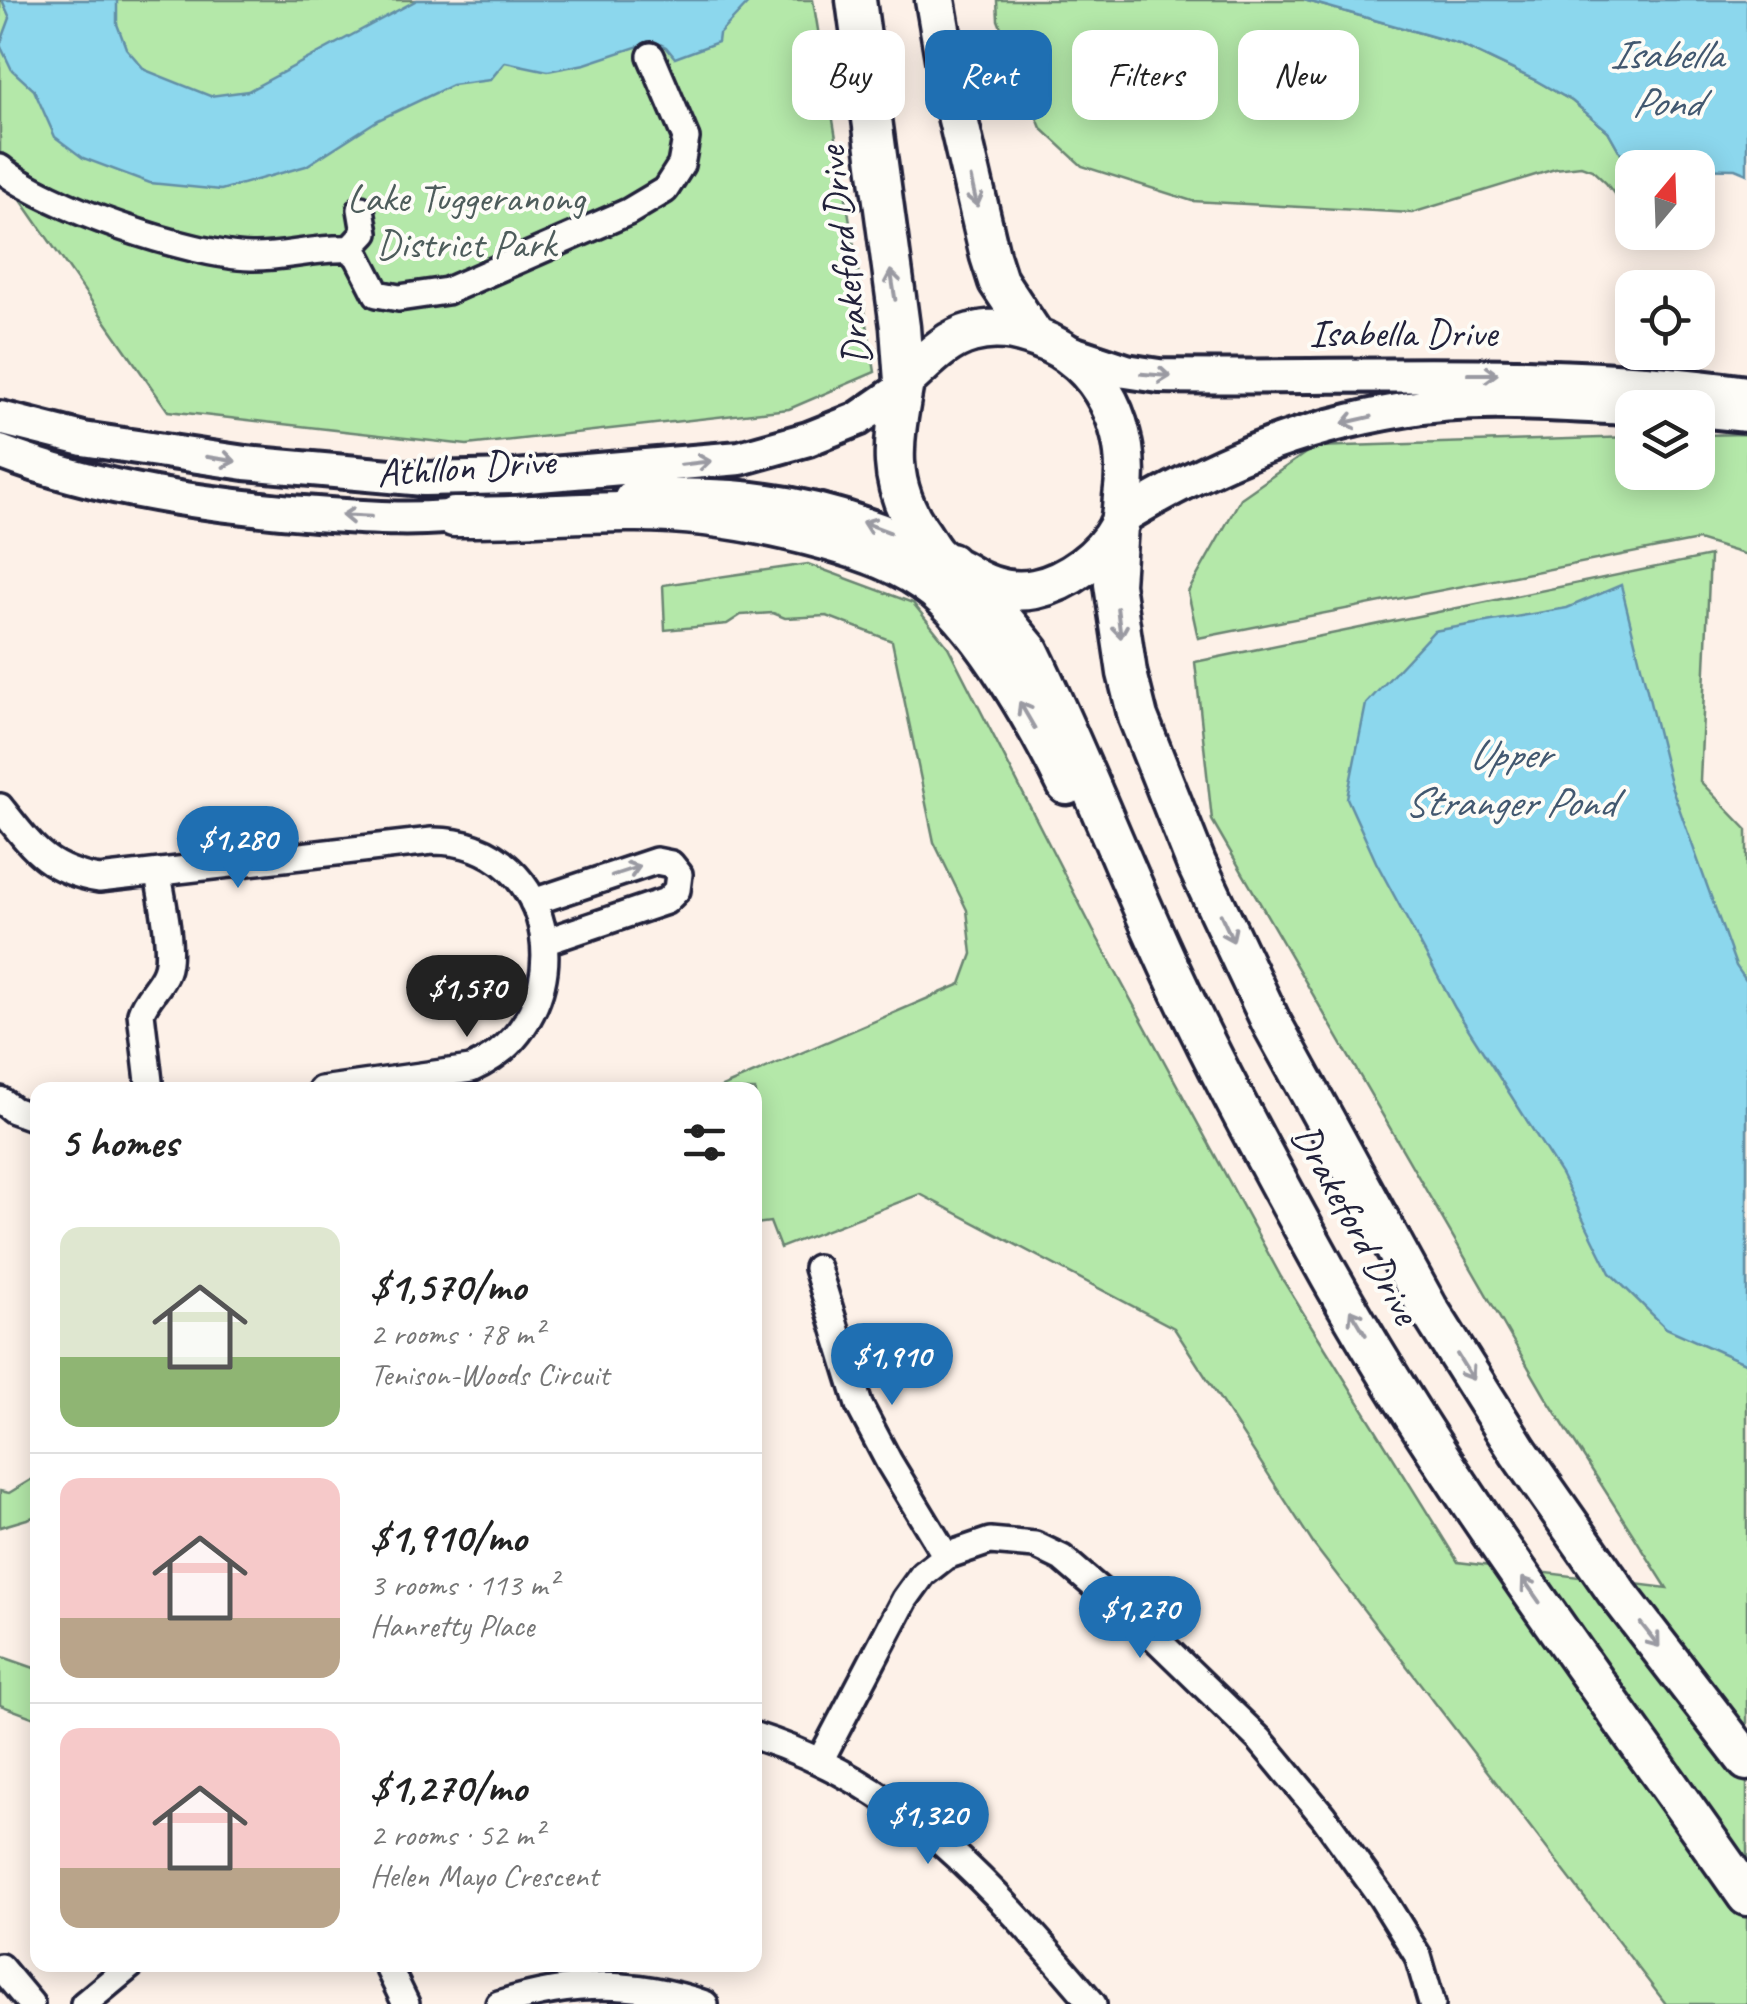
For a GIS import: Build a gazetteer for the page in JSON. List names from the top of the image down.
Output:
{
  "streets": {
    "highway": ["Drakeford Drive"],
    "main road": ["Isabella Drive", "Athllon Drive"]
  },
  "crossings": [
    ["Drakeford Drive", "Isabella Drive"],
    ["Drakeford Drive", "Athllon Drive"],
    ["Isabella Drive", "Athllon Drive"]
  ],
  "water": ["Isabella Pond", "Upper Stranger Pond"],
  "parks": ["Lake Tuggeranong District Park"],
  "north": "top",
  "page": {
    "chip": [
      "Buy",
      "Rent",
      "Filters",
      "New"
    ],
    "price": [
      "$1,280",
      "$1,570",
      "$1,910",
      "$1,270",
      "$1,320"
    ],
    "heading": "5 homes",
    "list": [
      {
        "name": "$1,570/mo",
        "note": "2 rooms · 78 m² · Tenison-Woods Circuit"
      },
      {
        "name": "$1,910/mo",
        "note": "3 rooms · 113 m² · Hanretty Place"
      },
      {
        "name": "$1,270/mo",
        "note": "2 rooms · 52 m² · Helen Mayo Crescent"
      }
    ]
  }
}
